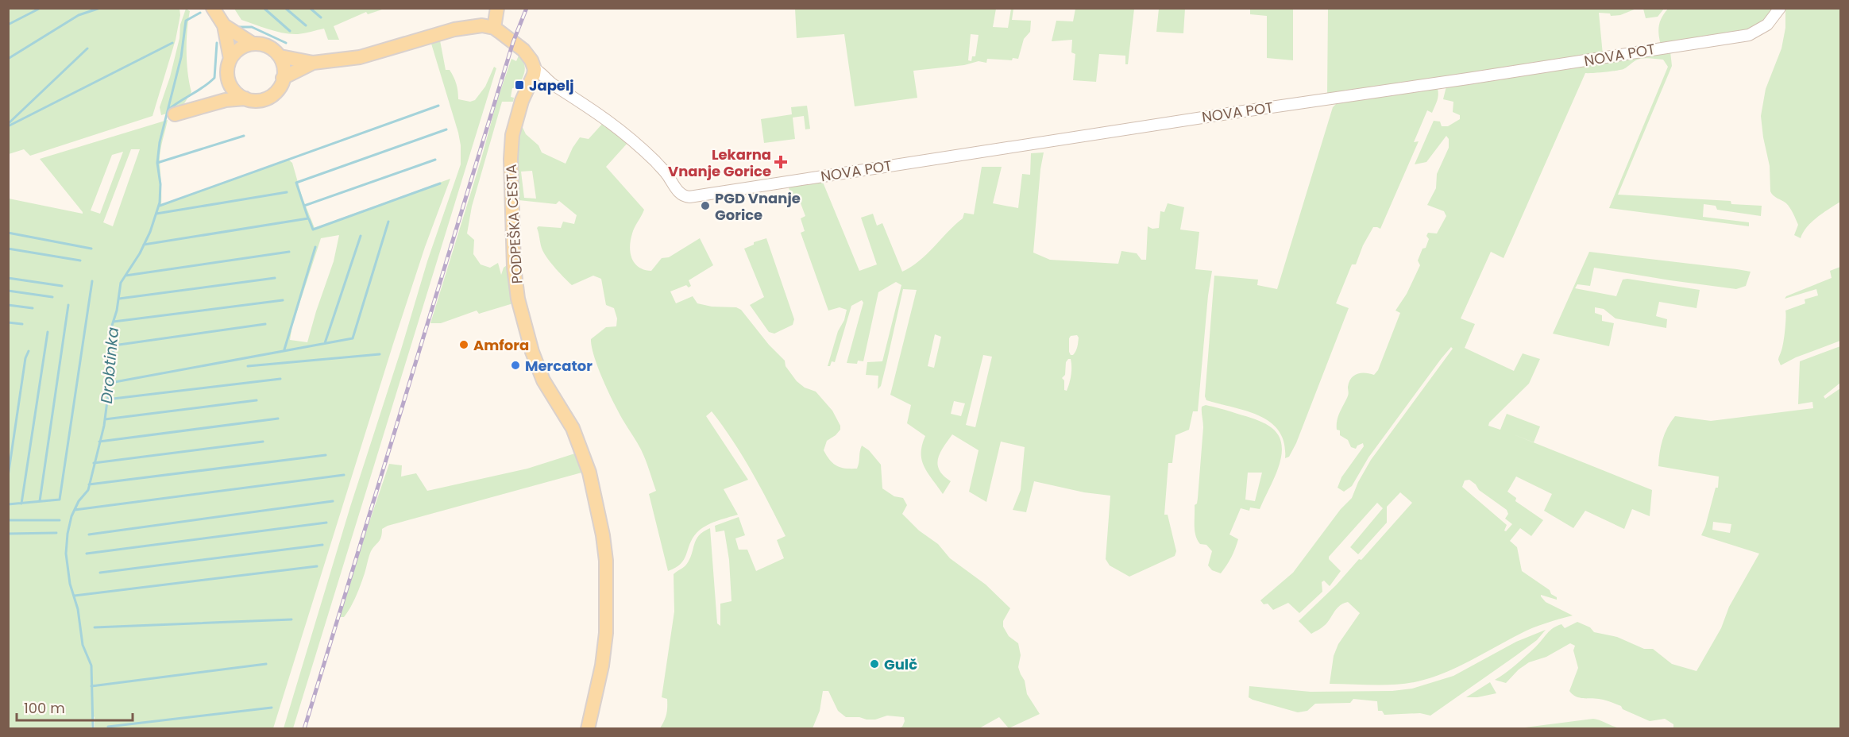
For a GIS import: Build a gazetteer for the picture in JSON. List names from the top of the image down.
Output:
{
  "streets": {
    "main road": ["PODPEŠKA CESTA"],
    "street": ["NOVA POT"]
  },
  "crossings": [
    ["NOVA POT", "PODPEŠKA CESTA"]
  ],
  "water": ["Drobtinka"],
  "places": {
    "transit": ["Japelj"],
    "health": ["Lekarna Vnanje Gorice"],
    "other": [
      "PGD Vnanje Gorice",
      "Amfora",
      "Mercator",
      "Gulč"
    ]
  },
  "scale_bar": "100 m"
}
